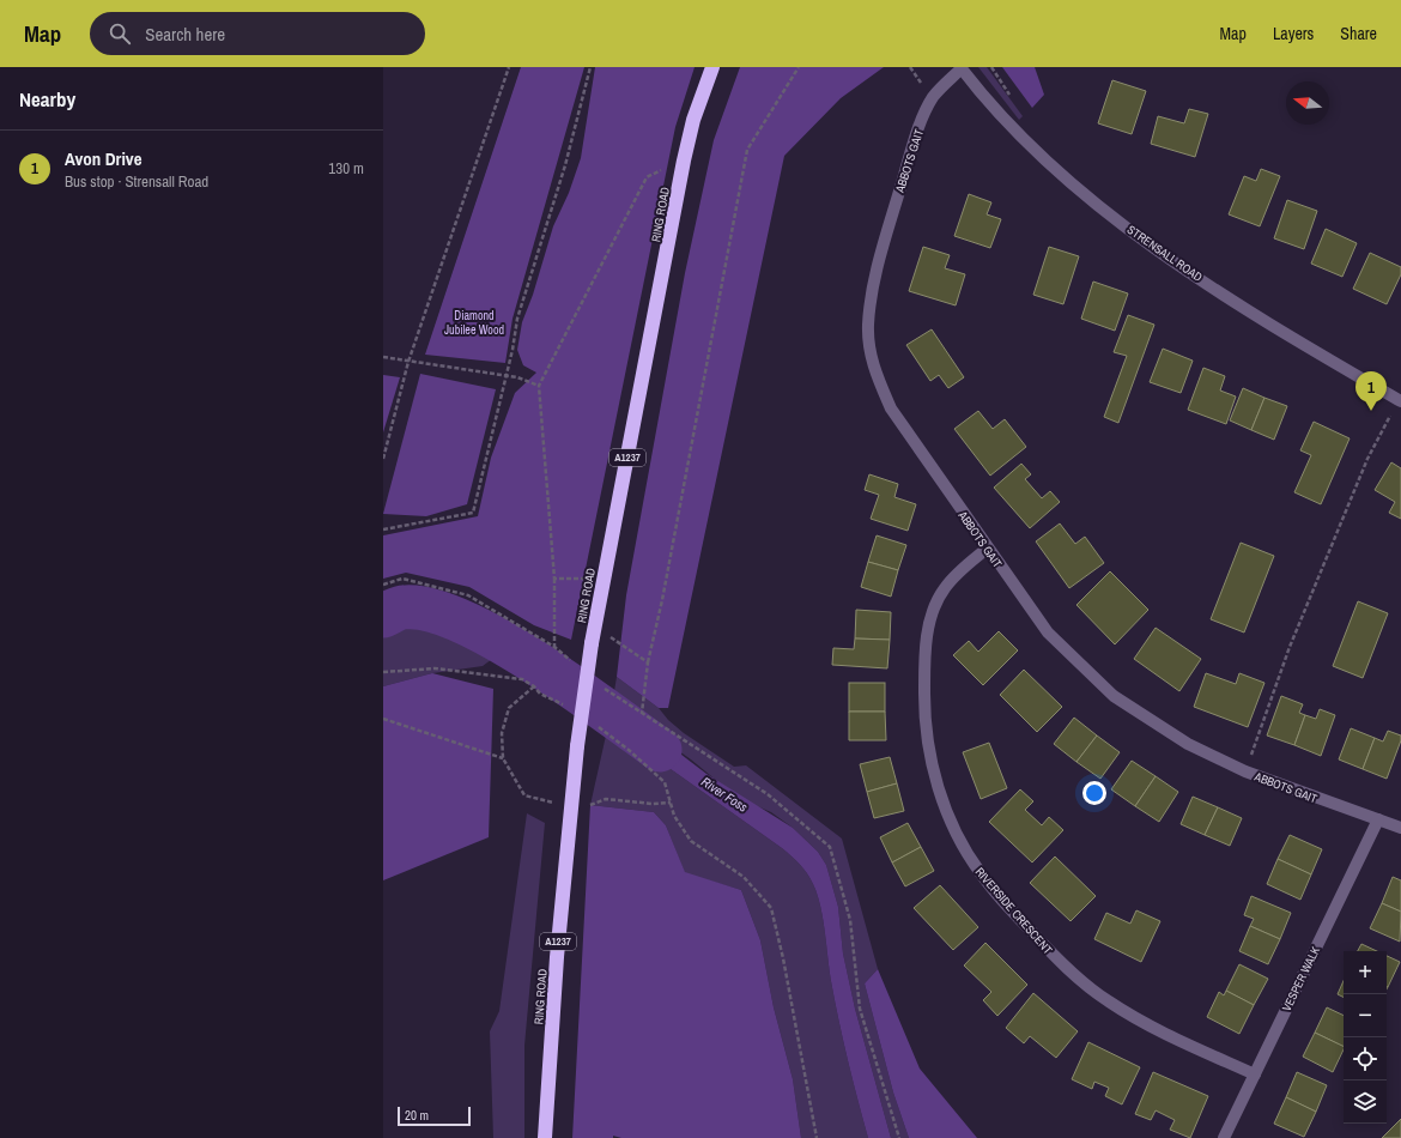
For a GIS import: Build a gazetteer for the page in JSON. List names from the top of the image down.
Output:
{
  "streets": {
    "highway": ["RING ROAD", "A1237"],
    "street": [
      "ABBOTS GAIT",
      "STRENSALL ROAD",
      "RIVERSIDE CRESCENT",
      "VESPER WALK"
    ]
  },
  "crossings": [
    ["ABBOTS GAIT", "STRENSALL ROAD"],
    ["ABBOTS GAIT", "RIVERSIDE CRESCENT"],
    ["ABBOTS GAIT", "VESPER WALK"],
    ["RIVERSIDE CRESCENT", "VESPER WALK"]
  ],
  "water": ["River Foss"],
  "parks": ["Diamond Jubilee Wood"],
  "scale_bar": "20 m",
  "north": "left",
  "page": {
    "header": "Map",
    "search": "Search here",
    "nav": ["Map", "Layers", "Share"],
    "heading": "Nearby",
    "list": [
      {
        "mark": "1",
        "name": "Avon Drive",
        "note": "Bus stop · Strensall Road",
        "value": "130 m"
      }
    ],
    "pins": "1",
    "map_buttons": ["+", "−"],
    "scale": "20 m"
  }
}
